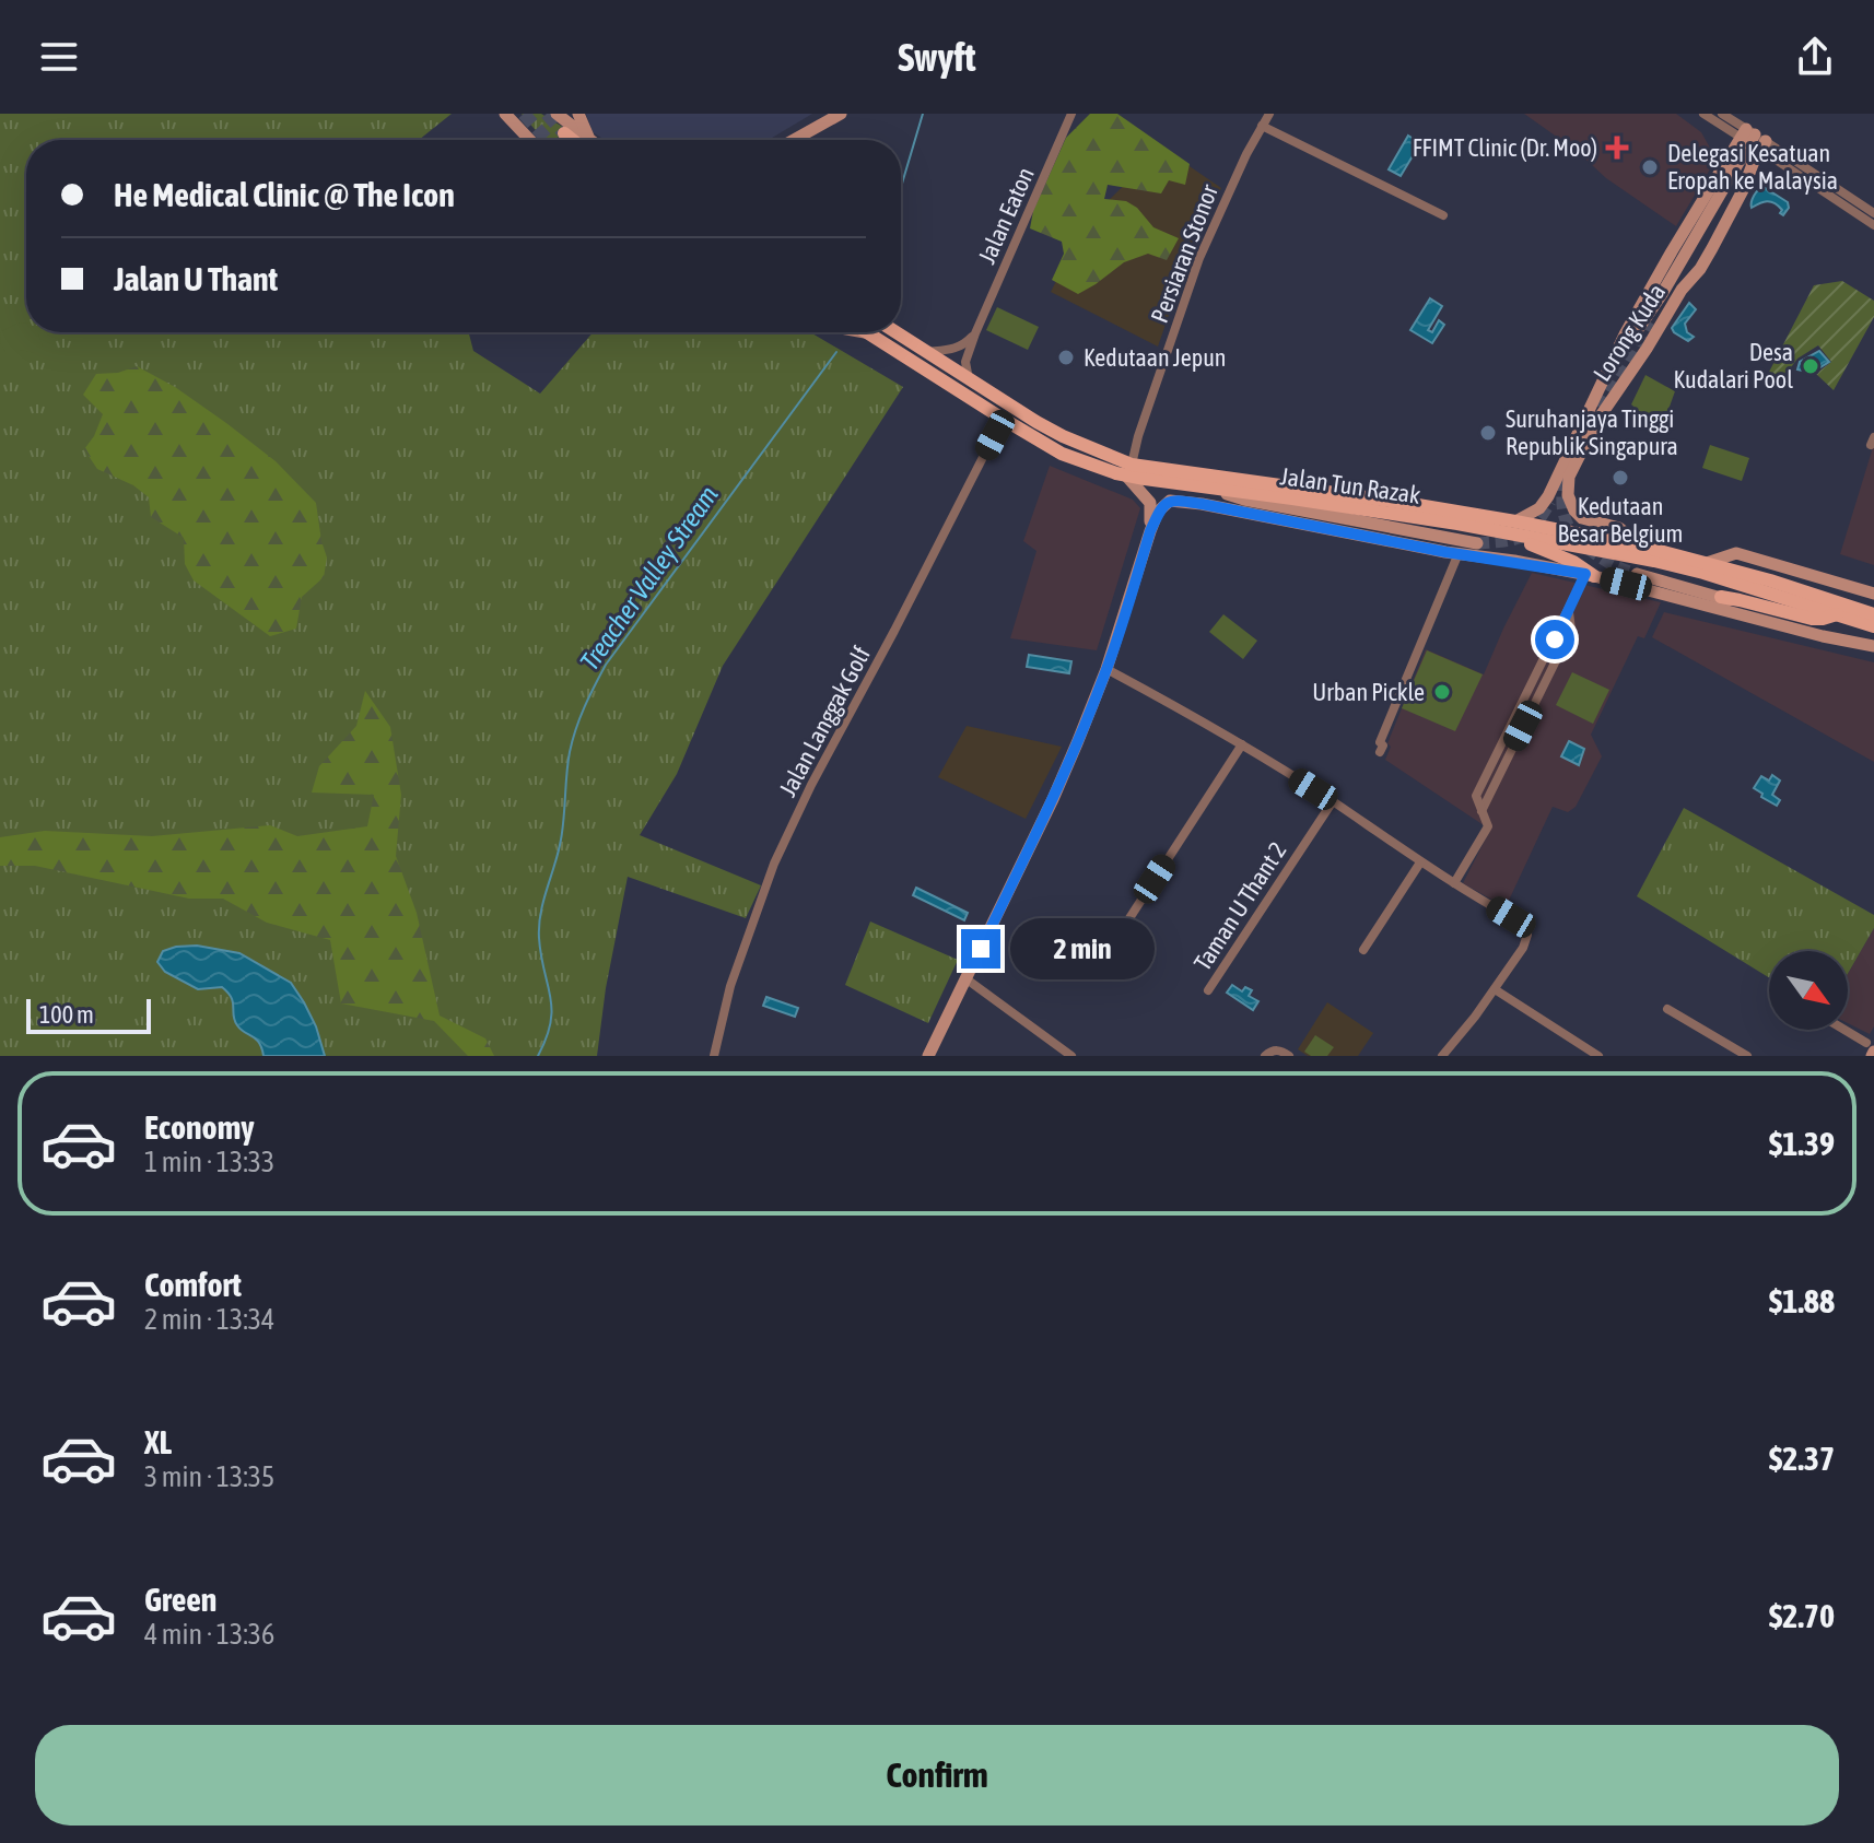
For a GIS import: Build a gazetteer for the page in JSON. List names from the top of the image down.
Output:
{
  "streets": {
    "main road": ["Jalan Tun Razak"],
    "street": [
      "Jalan Eaton",
      "Persiaran Stonor",
      "Lorong Kuda",
      "Jalan Langgak Golf",
      "Taman U Thant 2"
    ]
  },
  "crossings": [
    ["Jalan Eaton", "Jalan Tun Razak"],
    ["Persiaran Stonor", "Jalan Tun Razak"],
    ["Lorong Kuda", "Jalan Tun Razak"],
    ["Jalan Tun Razak", "Jalan Langgak Golf"]
  ],
  "water": ["Treacher Valley Stream"],
  "places": {
    "health": ["FFIMT Clinic (Dr. Moo)"],
    "other": [
      "Delegasi Kesatuan Eropah ke Malaysia",
      "Kedutaan Jepun",
      "Desa Kudalari Pool",
      "Suruhanjaya Tinggi Republik Singapura",
      "Kedutaan Besar Belgium",
      "Urban Pickle"
    ]
  },
  "scale_bar": "100 m",
  "north": "bottom right",
  "page": {
    "header": "Swyft",
    "banner": ["He Medical Clinic @ The Icon", "Jalan U Thant"],
    "bubble": "2 min",
    "scale": "100 m",
    "list": [
      {
        "name": "Economy",
        "note": "1 min · 13:33",
        "value": "$1.39"
      },
      {
        "name": "Comfort",
        "note": "2 min · 13:34",
        "value": "$1.88"
      },
      {
        "name": "XL",
        "note": "3 min · 13:35",
        "value": "$2.37"
      },
      {
        "name": "Green",
        "note": "4 min · 13:36",
        "value": "$2.70"
      }
    ],
    "buttons": "Confirm"
  }
}
